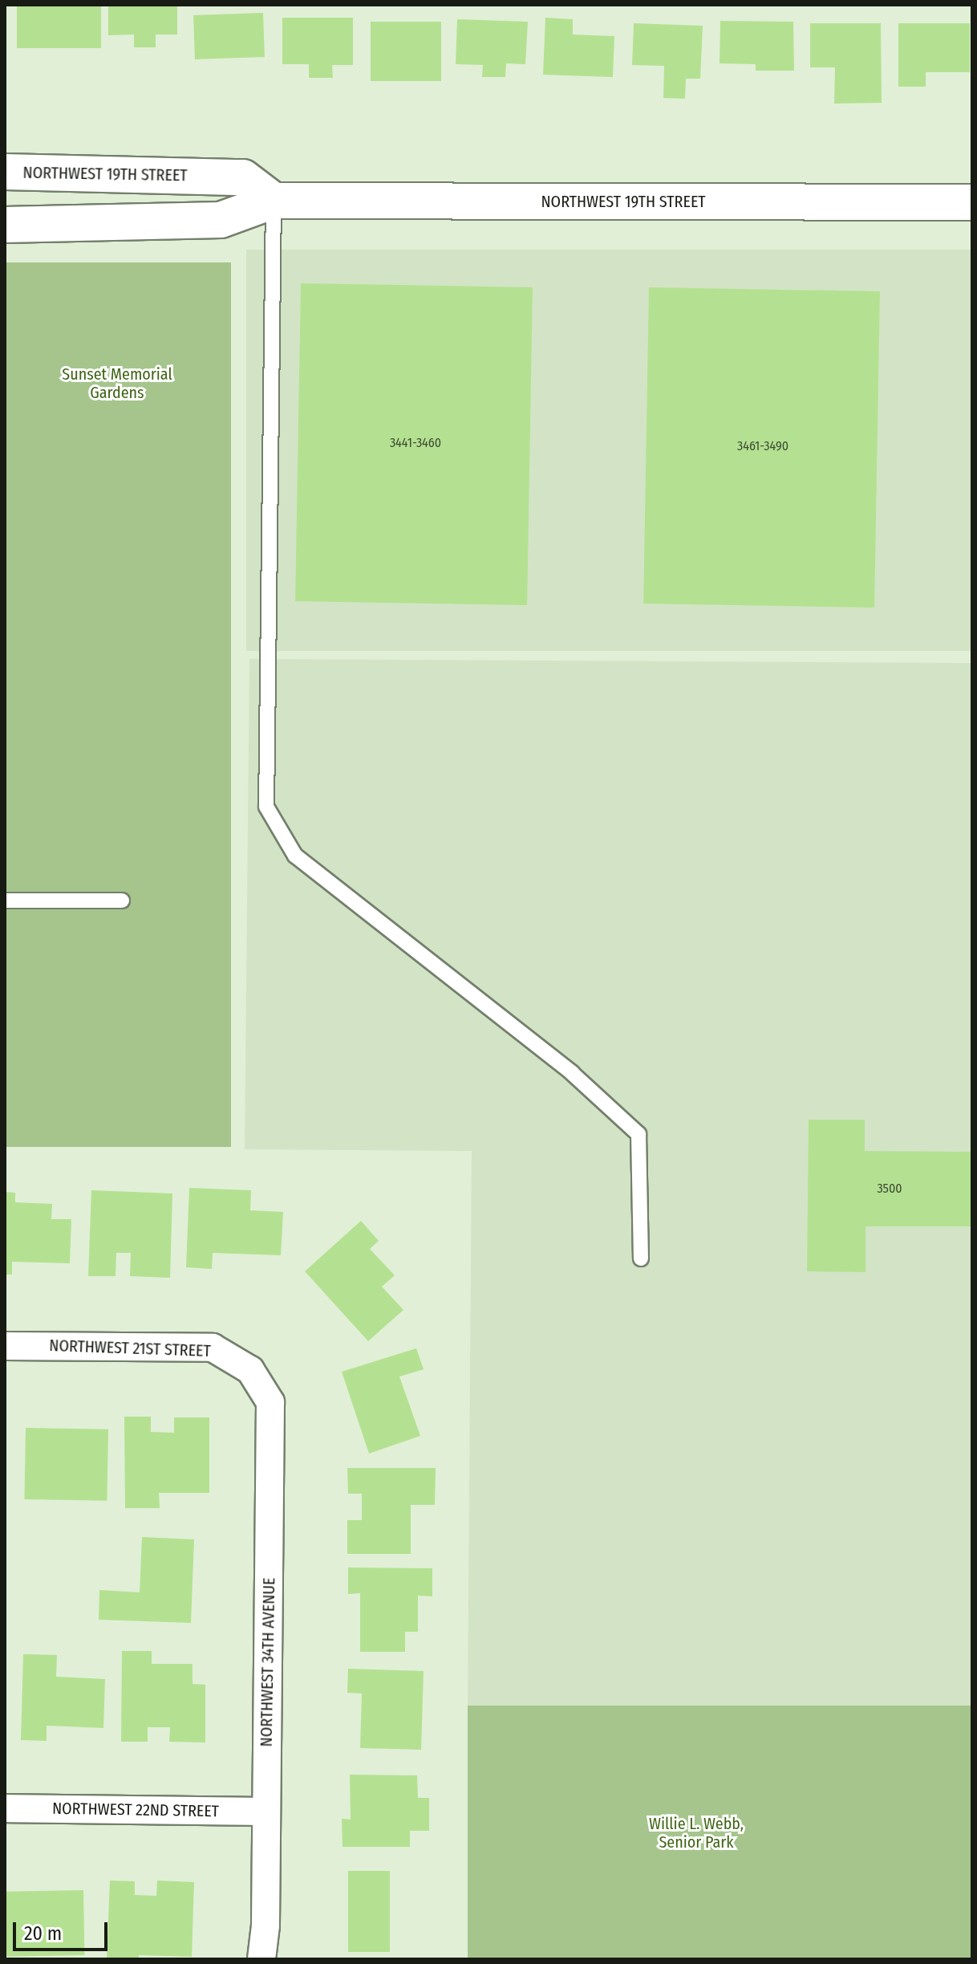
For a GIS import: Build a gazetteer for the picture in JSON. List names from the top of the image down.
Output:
{
  "streets": {
    "street": [
      "NORTHWEST 19TH STREET",
      "NORTHWEST 21ST STREET",
      "NORTHWEST 34TH AVENUE",
      "NORTHWEST 22ND STREET"
    ]
  },
  "crossings": [
    ["NORTHWEST 21ST STREET", "NORTHWEST 34TH AVENUE"],
    ["NORTHWEST 34TH AVENUE", "NORTHWEST 22ND STREET"]
  ],
  "parks": ["Sunset Memorial Gardens", "Willie L. Webb, Senior Park"],
  "house_numbers": ["3441-3460", "3461-3490", "3500"],
  "scale_bar": "20 m"
}
